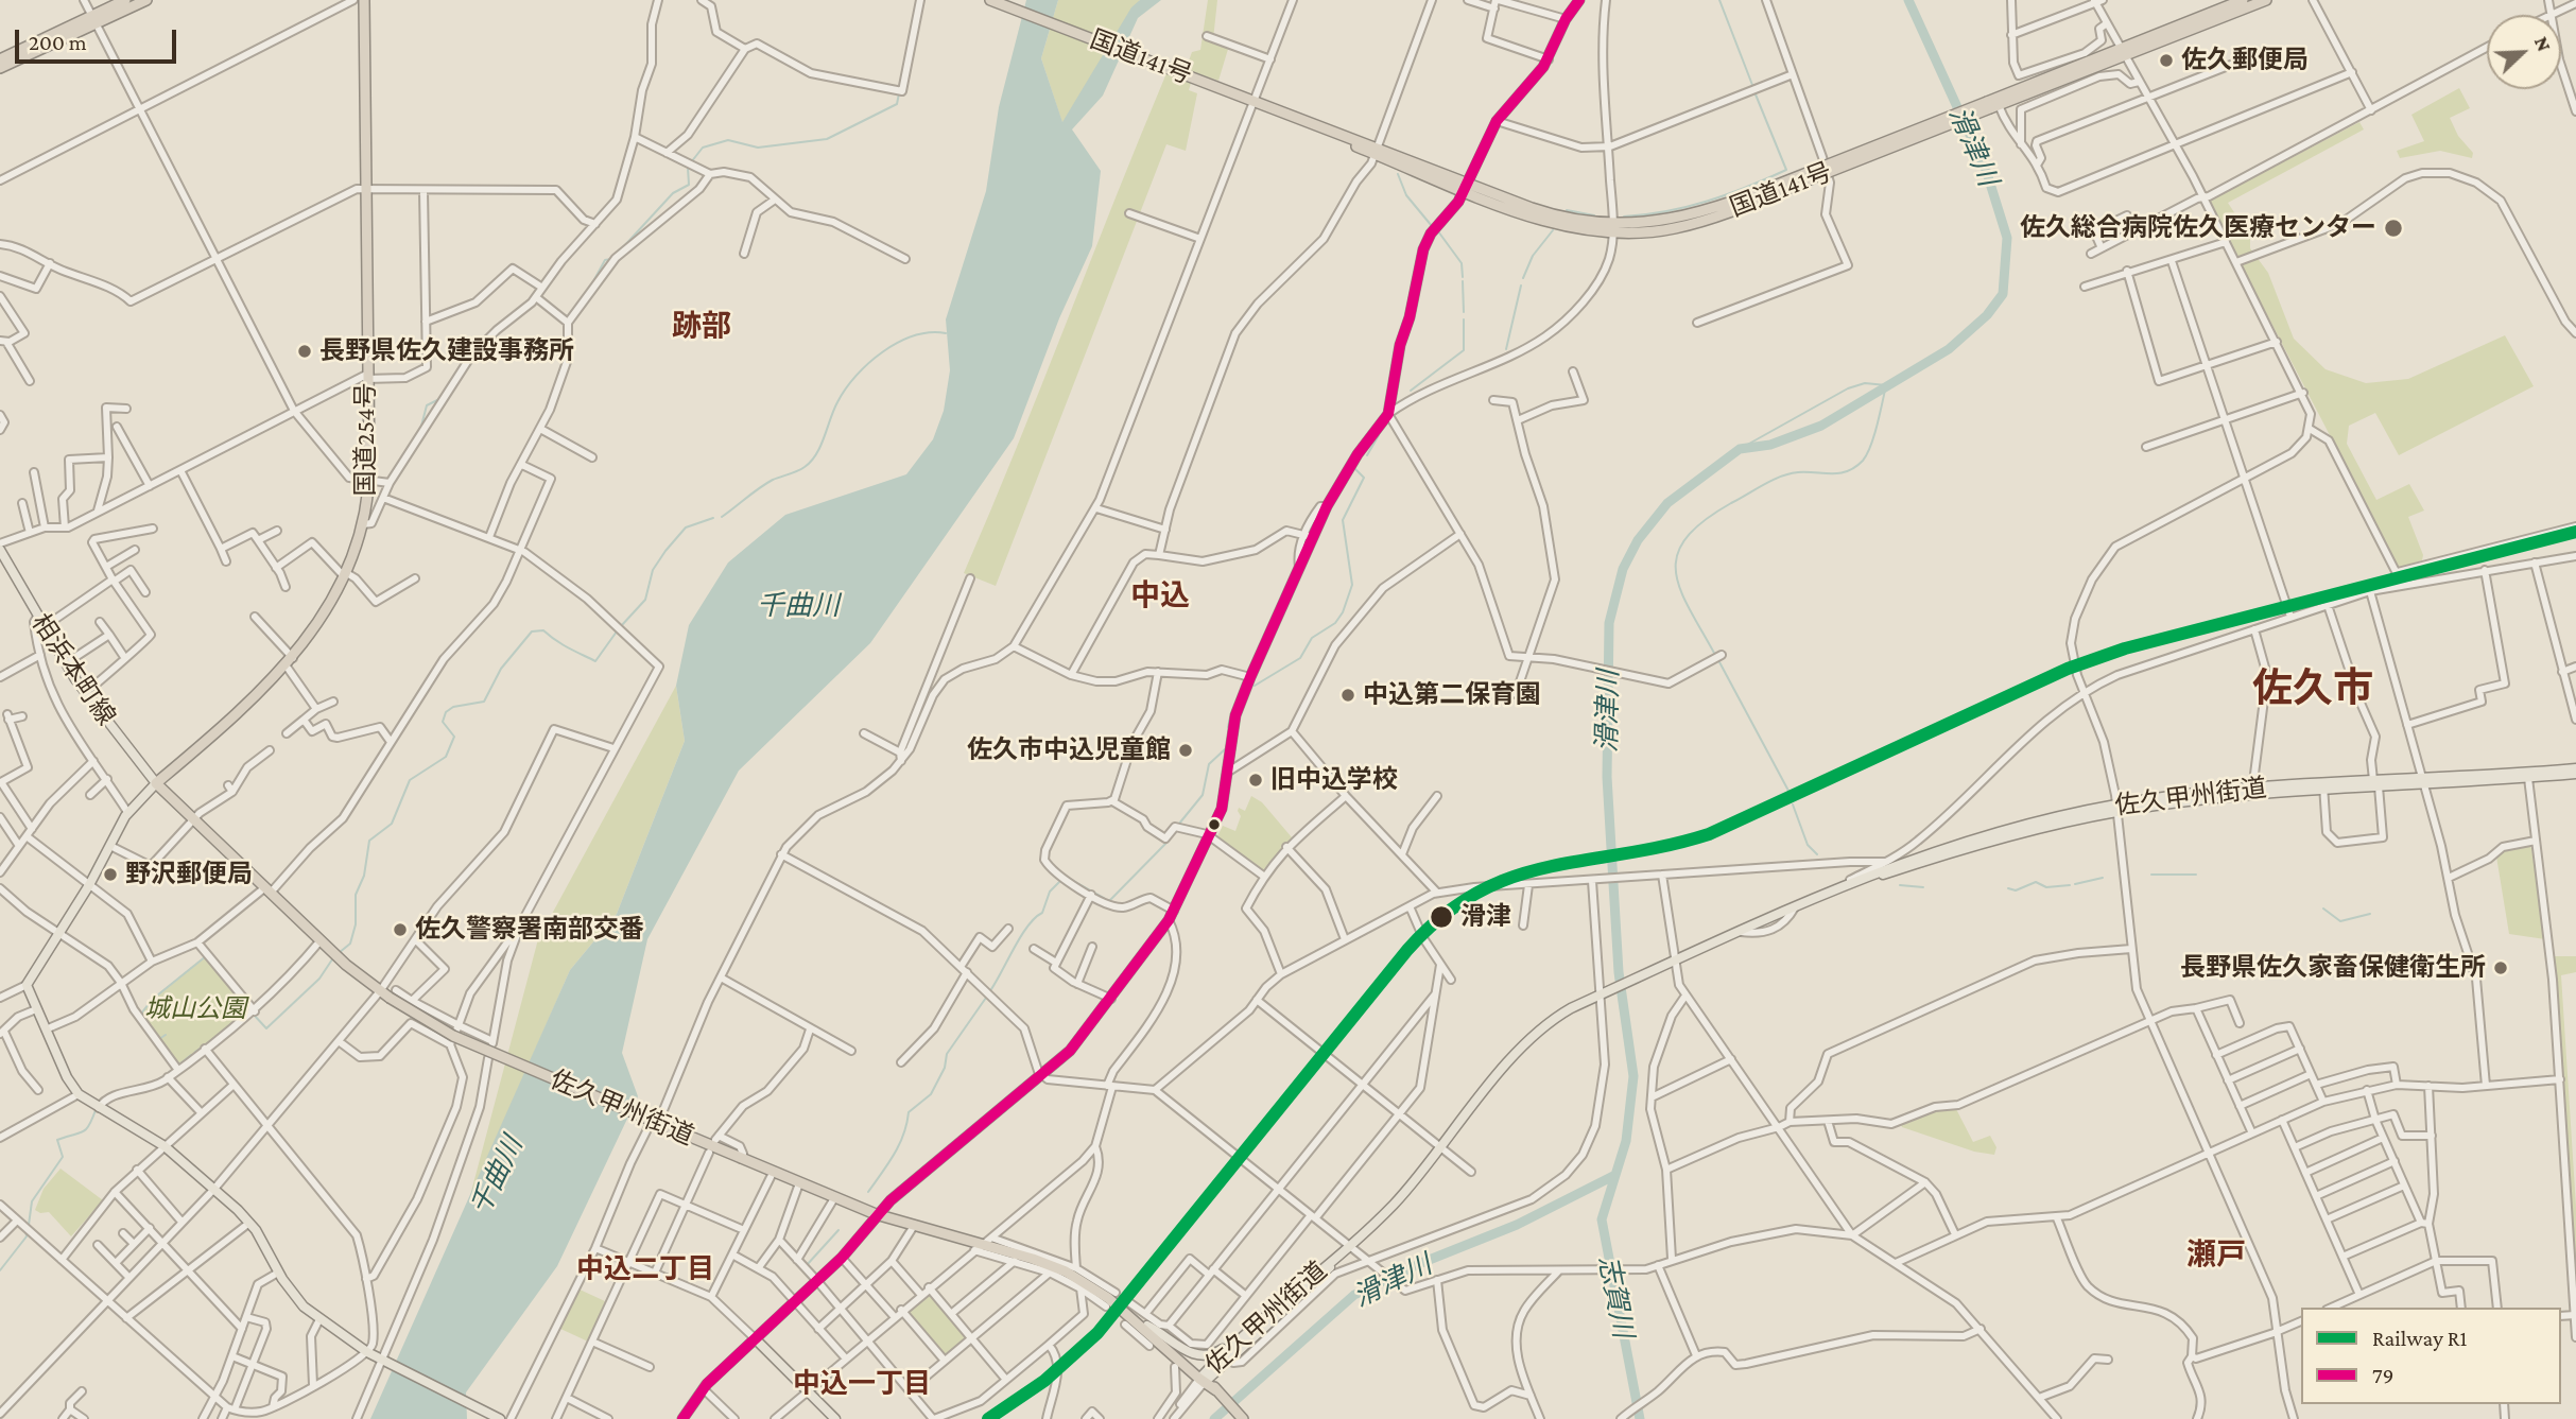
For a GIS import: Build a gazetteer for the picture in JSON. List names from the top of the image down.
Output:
{
  "streets": {
    "highway": ["国道141号", "国道254号", "佐久甲州街道"],
    "main road": ["相浜本町線"]
  },
  "crossings": [
    ["国道254号", "相浜本町線"],
    ["国道254号", "佐久甲州街道"],
    ["相浜本町線", "佐久甲州街道"]
  ],
  "districts": [
    "跡部",
    "中込",
    "佐久市",
    "瀬戸",
    "中込二丁目",
    "中込一丁目"
  ],
  "water": ["滑津川", "千曲川", "志賀川"],
  "parks": ["城山公園"],
  "places": [
    "佐久郵便局",
    "佐久総合病院佐久医療センター",
    "長野県佐久建設事務所",
    "中込第二保育園",
    "佐久市中込児童館",
    "旧中込学校",
    "野沢郵便局",
    "滑津",
    "佐久警察署南部交番",
    "長野県佐久家畜保健衛生所"
  ],
  "lines": ["transit line 79", "rail line R1"],
  "legend": ["Railway R1", "79"],
  "scale_bar": "200 m",
  "north": "top right"
}
